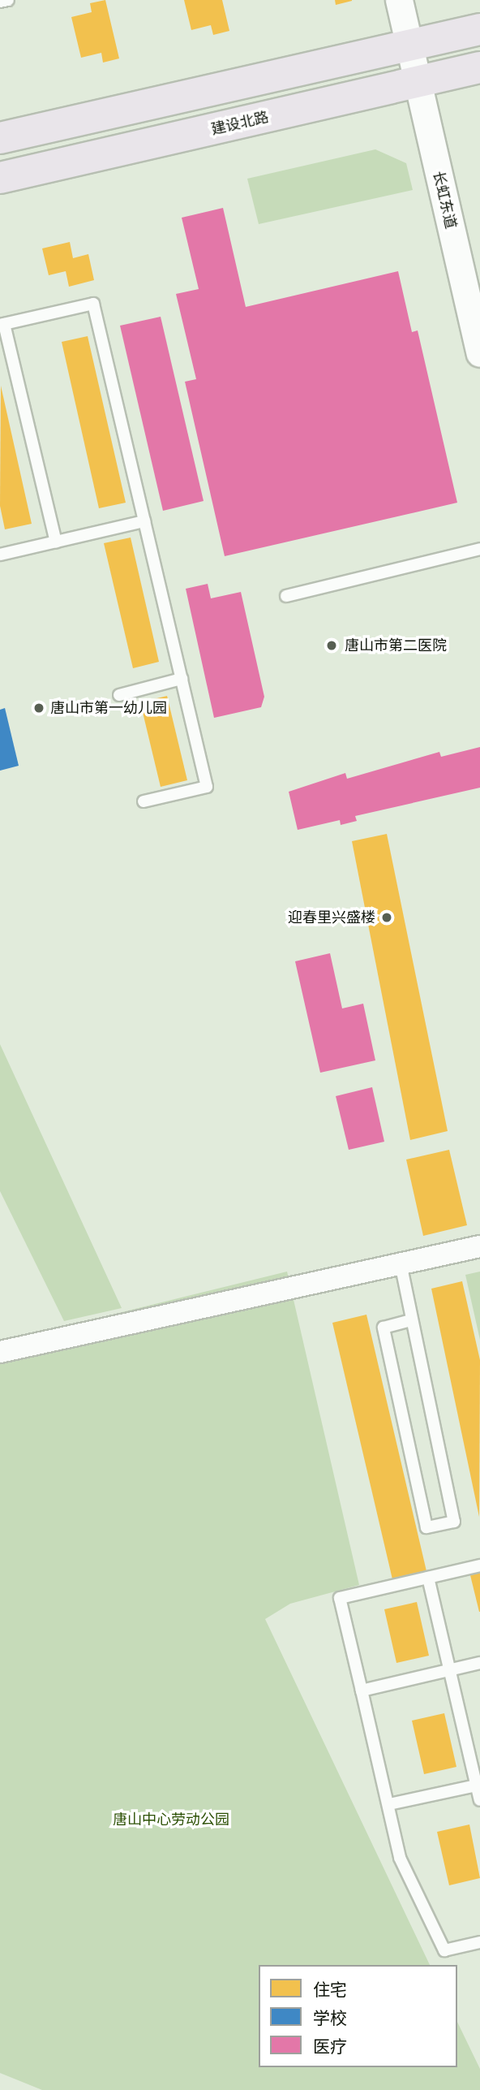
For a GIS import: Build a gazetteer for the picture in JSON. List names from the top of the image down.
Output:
{
  "streets": {
    "main road": ["建设北路"],
    "street": ["长虹东道"]
  },
  "crossings": [
    ["建设北路", "长虹东道"]
  ],
  "parks": ["唐山中心劳动公园"],
  "places": ["唐山市第二医院", "唐山市第一幼儿园", "迎春里兴盛楼"],
  "legend": ["住宅", "学校", "医疗"]
}
